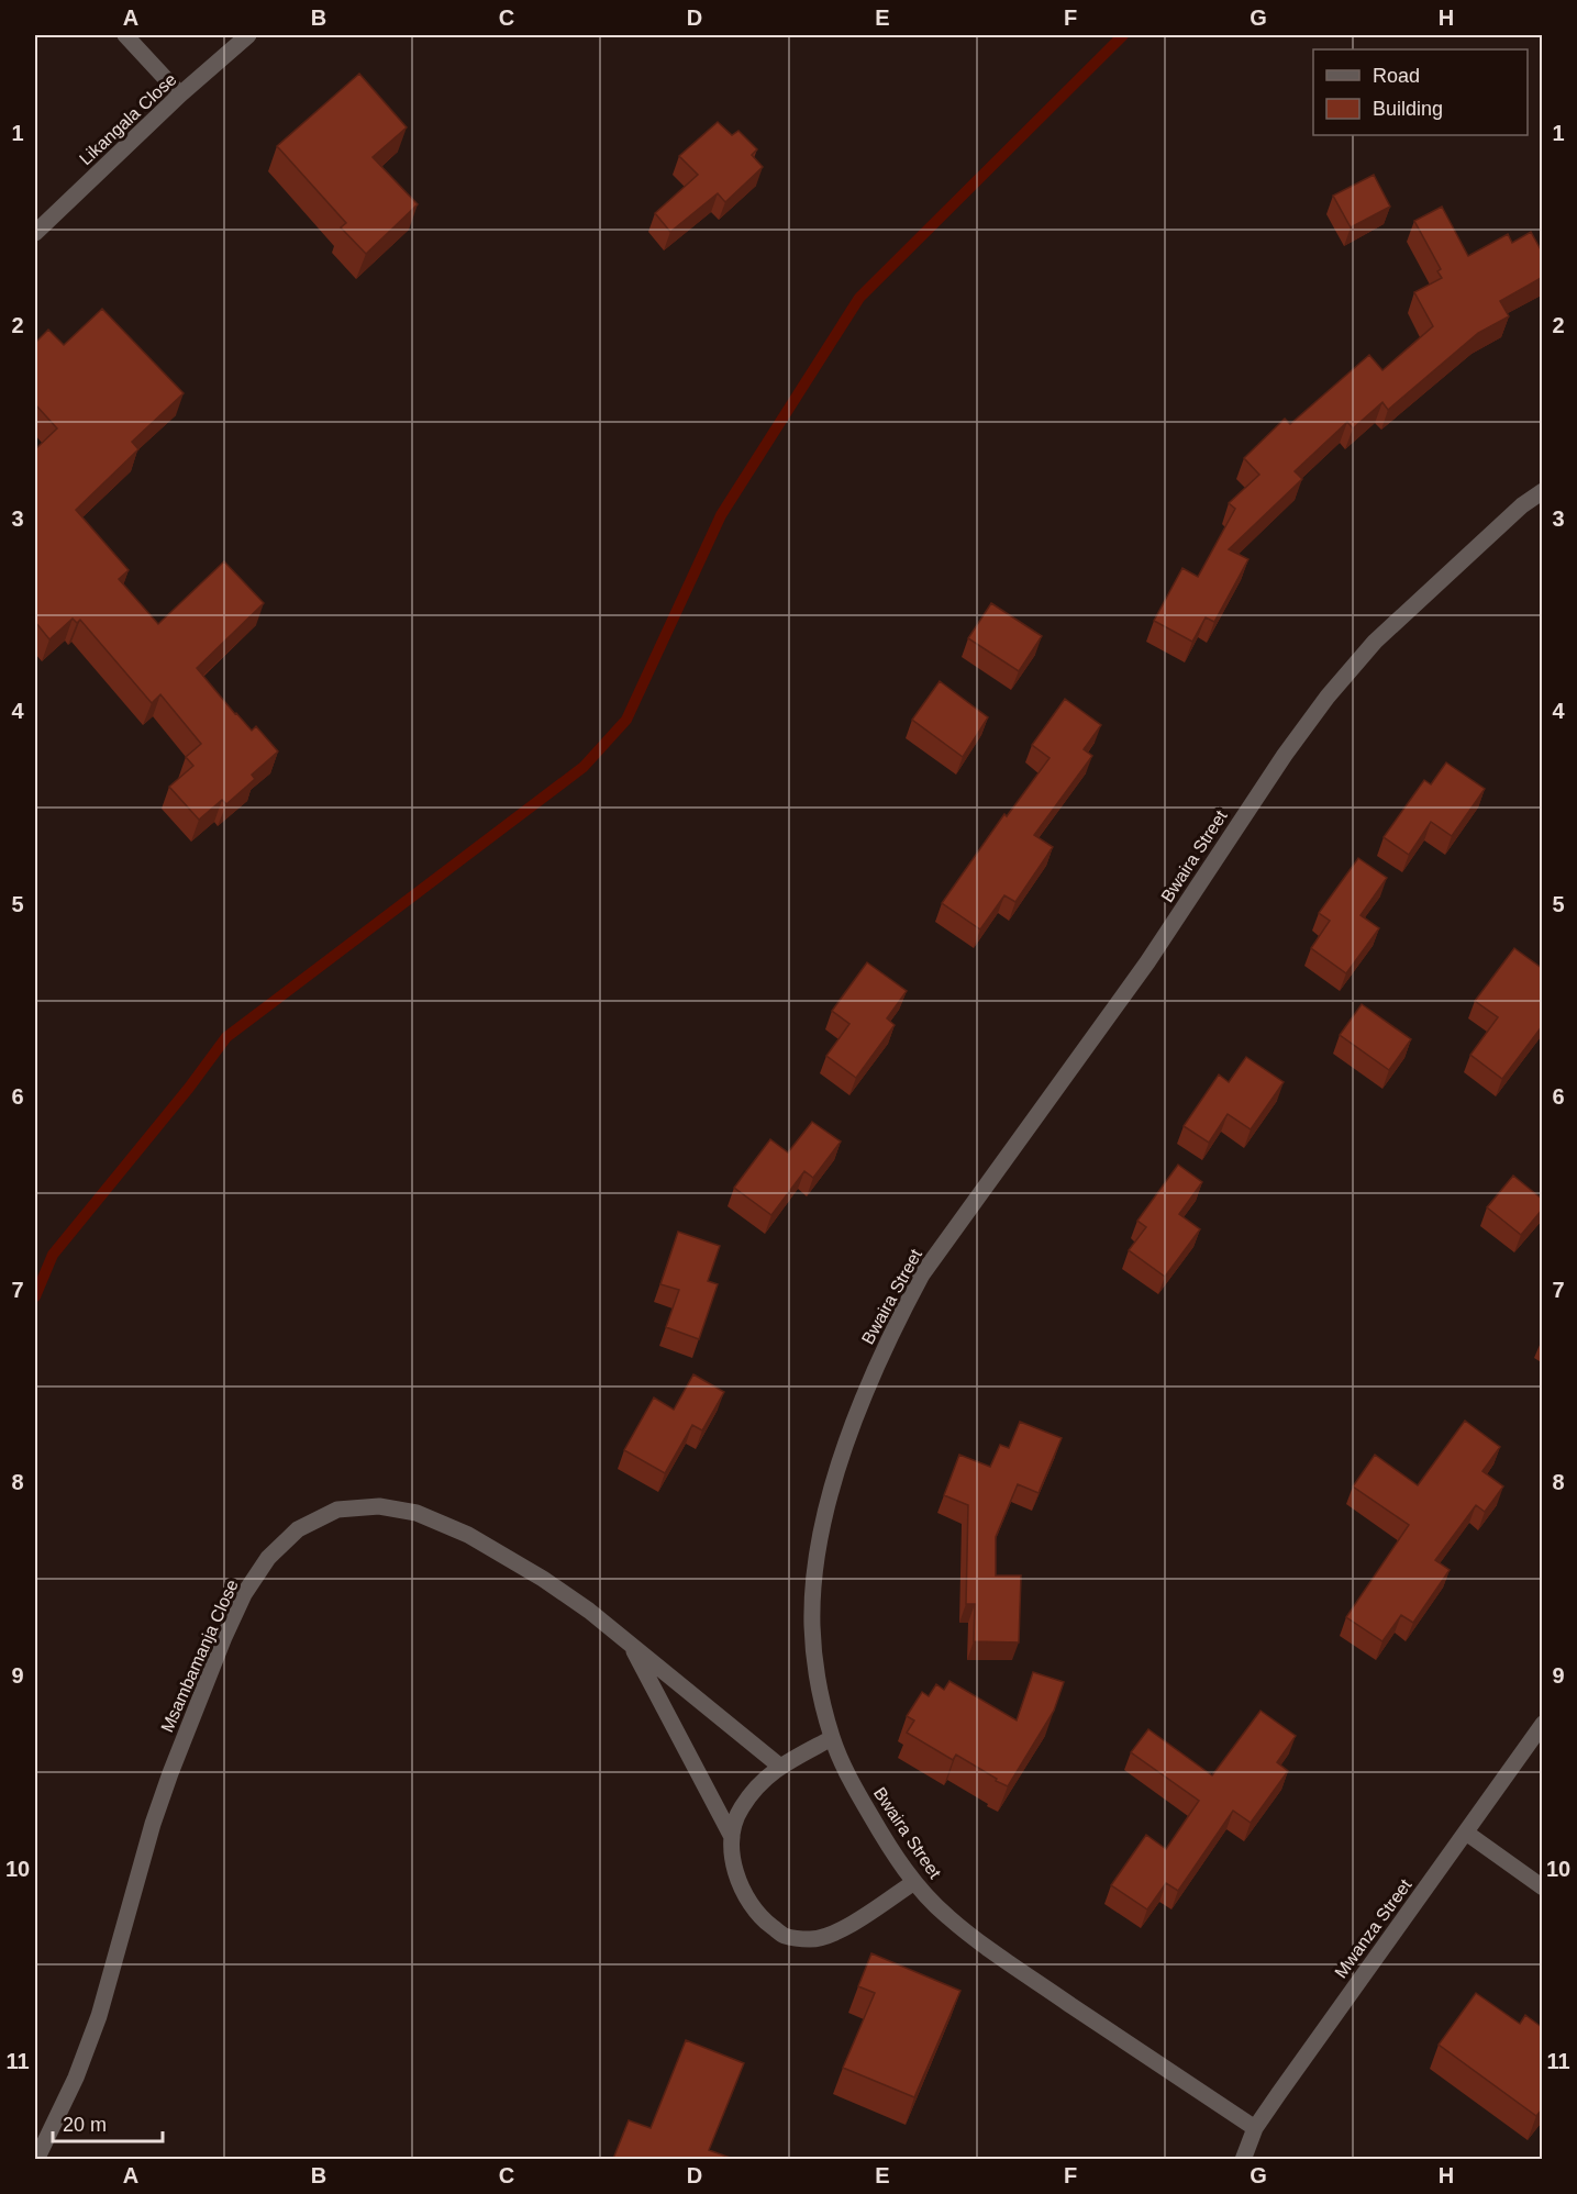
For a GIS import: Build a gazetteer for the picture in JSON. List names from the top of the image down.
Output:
{
  "streets": {
    "street": [
      "Likangala Close",
      "Bwaira Street",
      "Msambamanja Close",
      "Mwanza Street"
    ]
  },
  "crossings": [
    ["Bwaira Street", "Mwanza Street"]
  ],
  "legend": ["Road", "Building"],
  "scale_bar": "20 m",
  "grid": {
    "columns": [
      "A",
      "B",
      "C",
      "D",
      "E",
      "F",
      "G",
      "H"
    ],
    "rows": [
      "1",
      "2",
      "3",
      "4",
      "5",
      "6",
      "7",
      "8",
      "9",
      "10",
      "11"
    ]
  }
}
